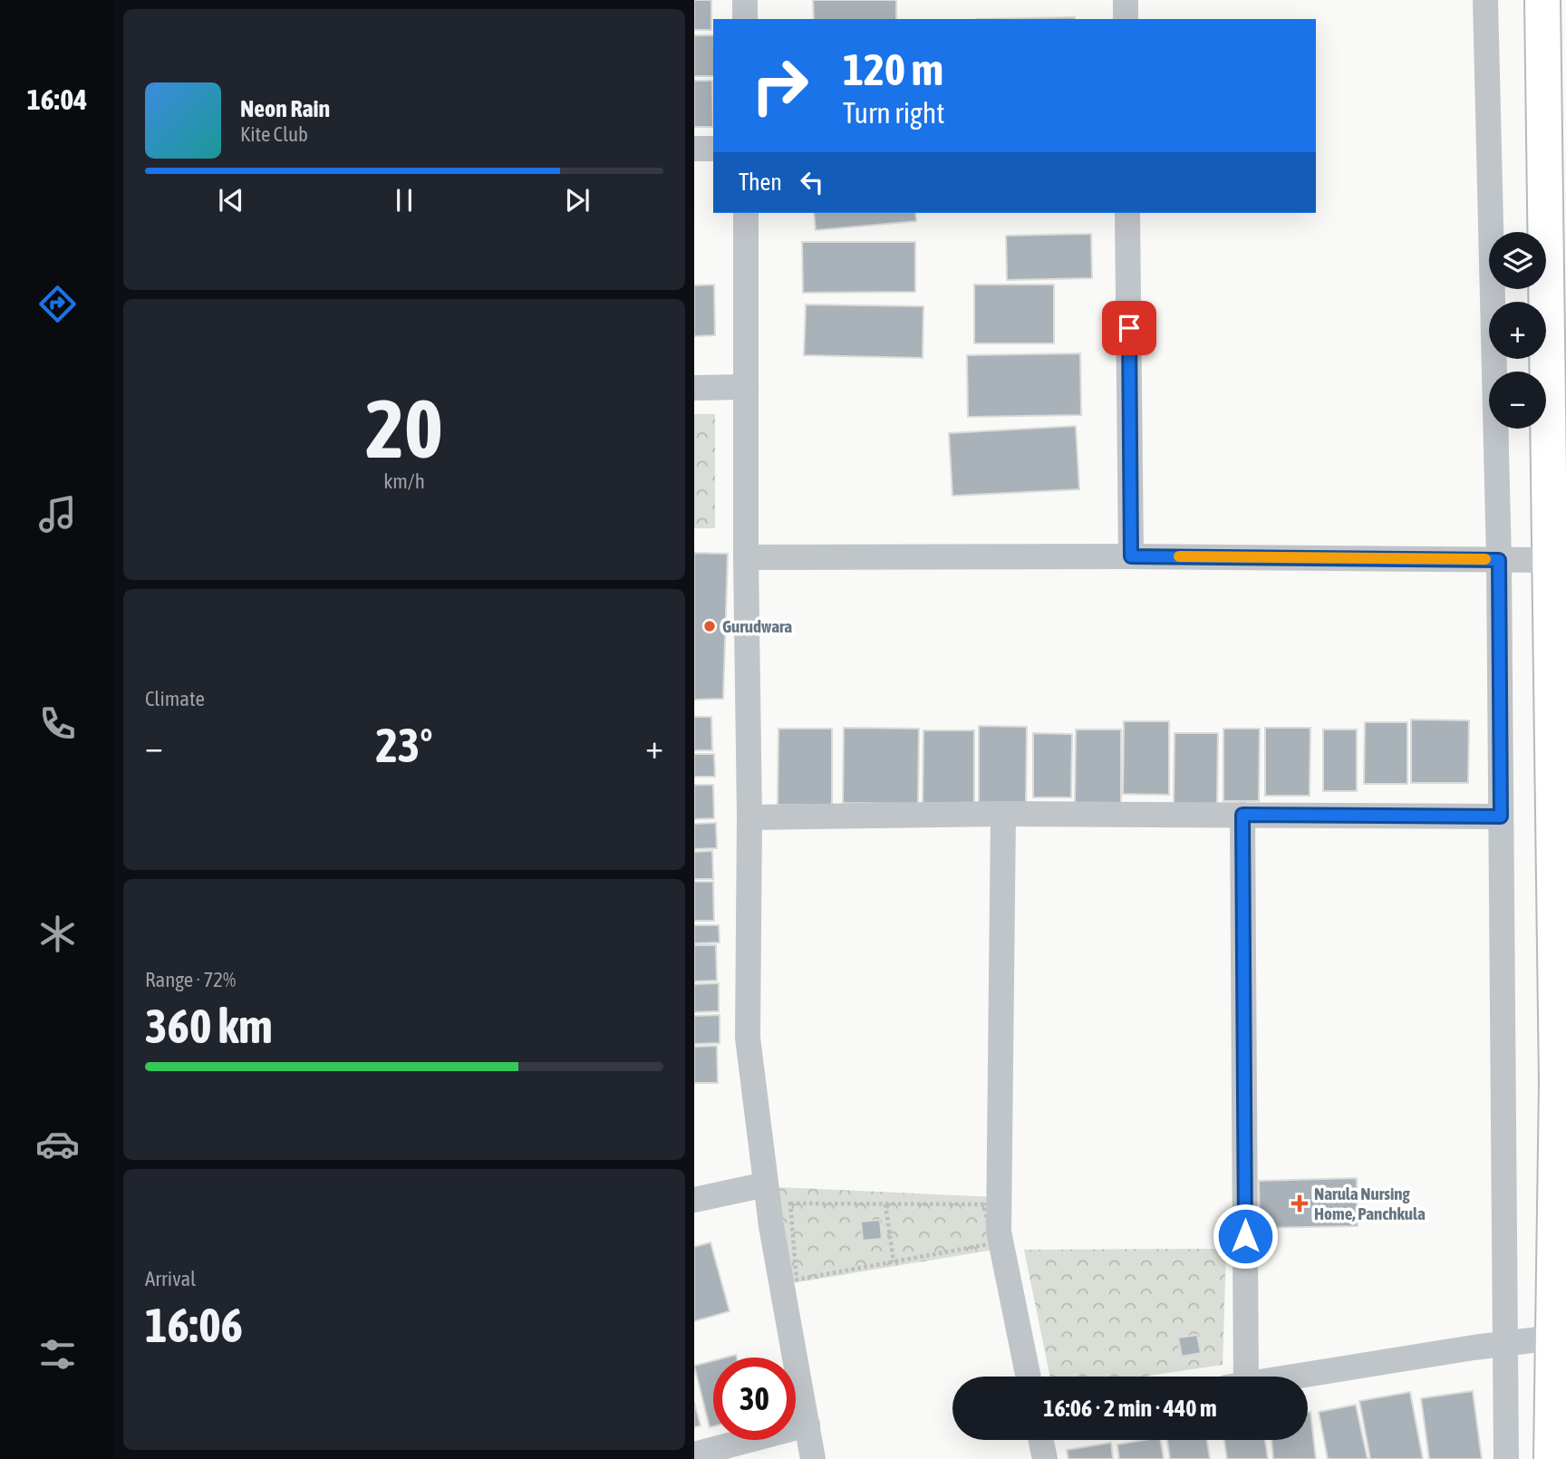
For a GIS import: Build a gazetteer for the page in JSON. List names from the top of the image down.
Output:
{
  "places": {
    "other": ["Gurudwara"],
    "health": ["Narula Nursing Home, Panchkula"]
  },
  "page": {
    "tabs": "16:04",
    "turn": ["120 m", "Turn right"],
    "song": ["Neon Rain", "Kite Club"],
    "then": "Then",
    "map_buttons": ["+", "−"],
    "tile": [
      ["20", "km/h"],
      "Climate",
      ["Range · 72%", "360 km"],
      ["Arrival", "16:06"]
    ],
    "heat": ["−", "23°", "+"],
    "limit": "30",
    "trip": "16:06 · 2 min · 440 m"
  }
}
